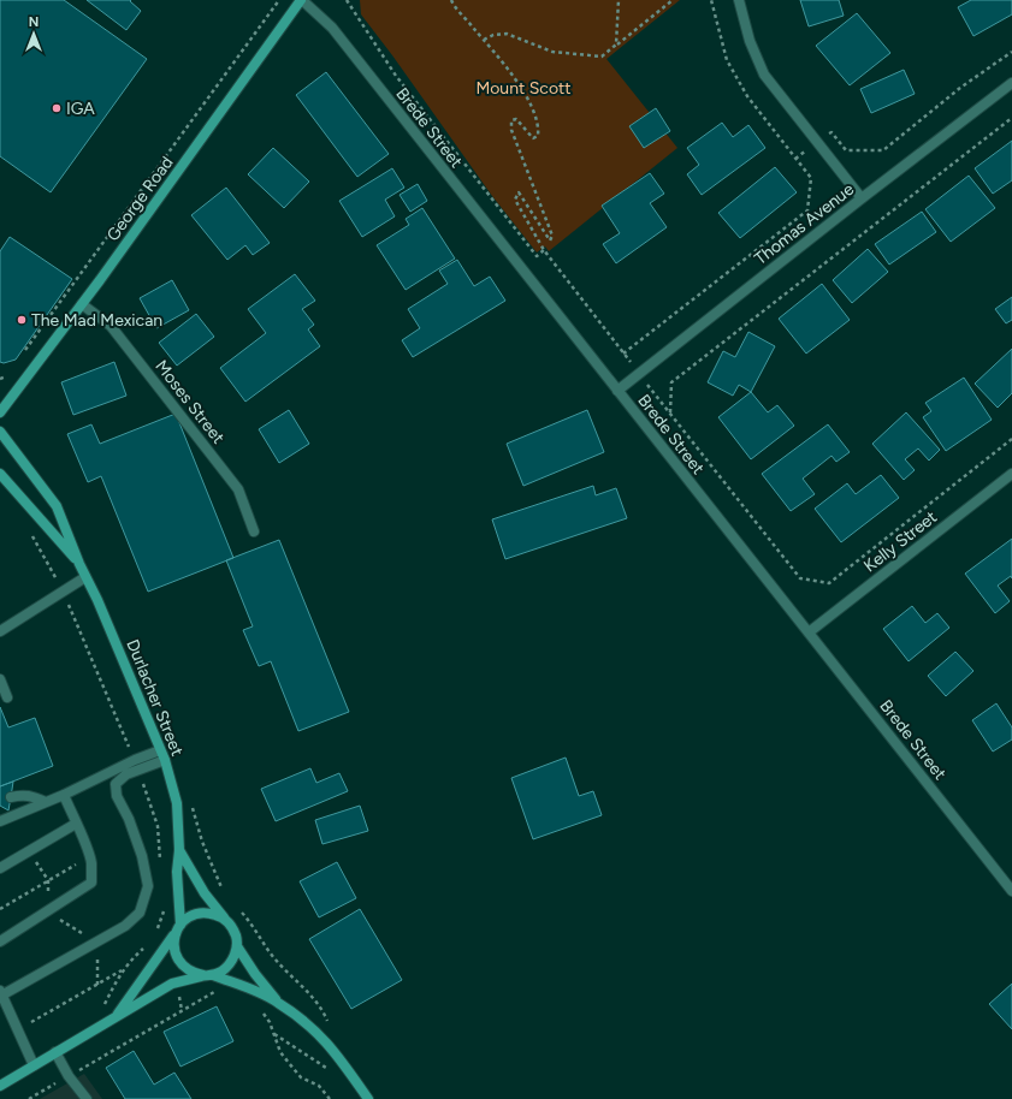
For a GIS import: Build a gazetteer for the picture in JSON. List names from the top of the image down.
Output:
{
  "streets": {
    "main road": ["George Road", "Durlacher Street"],
    "street": [
      "Brede Street",
      "Thomas Avenue",
      "Moses Street",
      "Kelly Street"
    ]
  },
  "crossings": [
    ["Brede Street", "George Road"],
    ["Brede Street", "Thomas Avenue"],
    ["Brede Street", "Kelly Street"],
    ["George Road", "Moses Street"]
  ],
  "parks": ["Mount Scott"],
  "places": ["IGA", "The Mad Mexican"],
  "north": "top"
}
